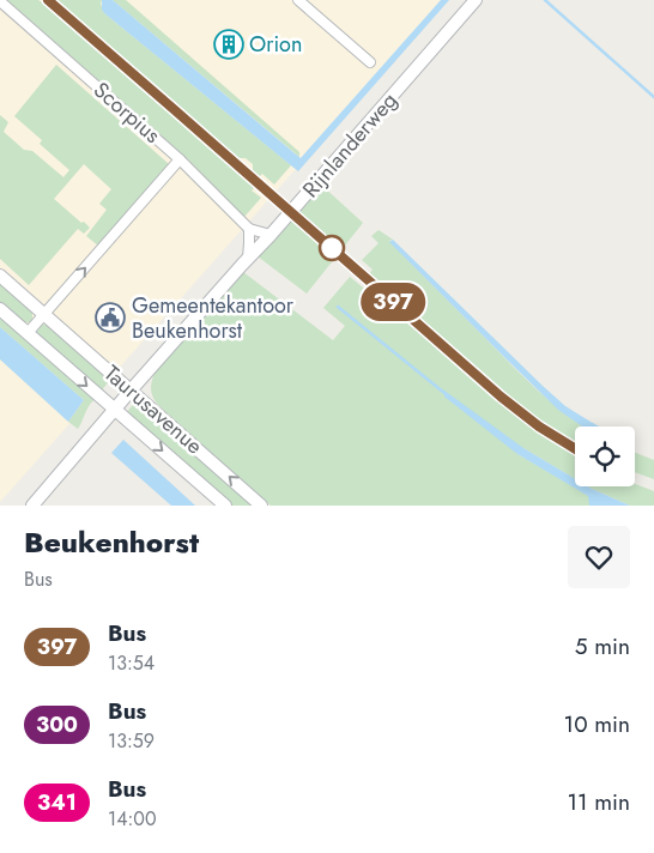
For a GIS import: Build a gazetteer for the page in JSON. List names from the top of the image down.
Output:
{
  "streets": {
    "street": ["Scorpius", "Rijnlanderweg", "Taurusavenue"]
  },
  "crossings": [
    ["Scorpius", "Rijnlanderweg"],
    ["Rijnlanderweg", "Taurusavenue"]
  ],
  "places": {
    "building": ["Orion"],
    "public building": ["Gemeentekantoor Beukenhorst"]
  },
  "lines": ["bus line 397"],
  "page": {
    "on_map": "397",
    "heading": ["Beukenhorst", "Bus"],
    "list": [
      {
        "mark": "397",
        "name": "Bus",
        "note": "13:54",
        "value": "5 min"
      },
      {
        "mark": "300",
        "name": "Bus",
        "note": "13:59",
        "value": "10 min"
      },
      {
        "mark": "341",
        "name": "Bus",
        "note": "14:00",
        "value": "11 min"
      }
    ]
  }
}
